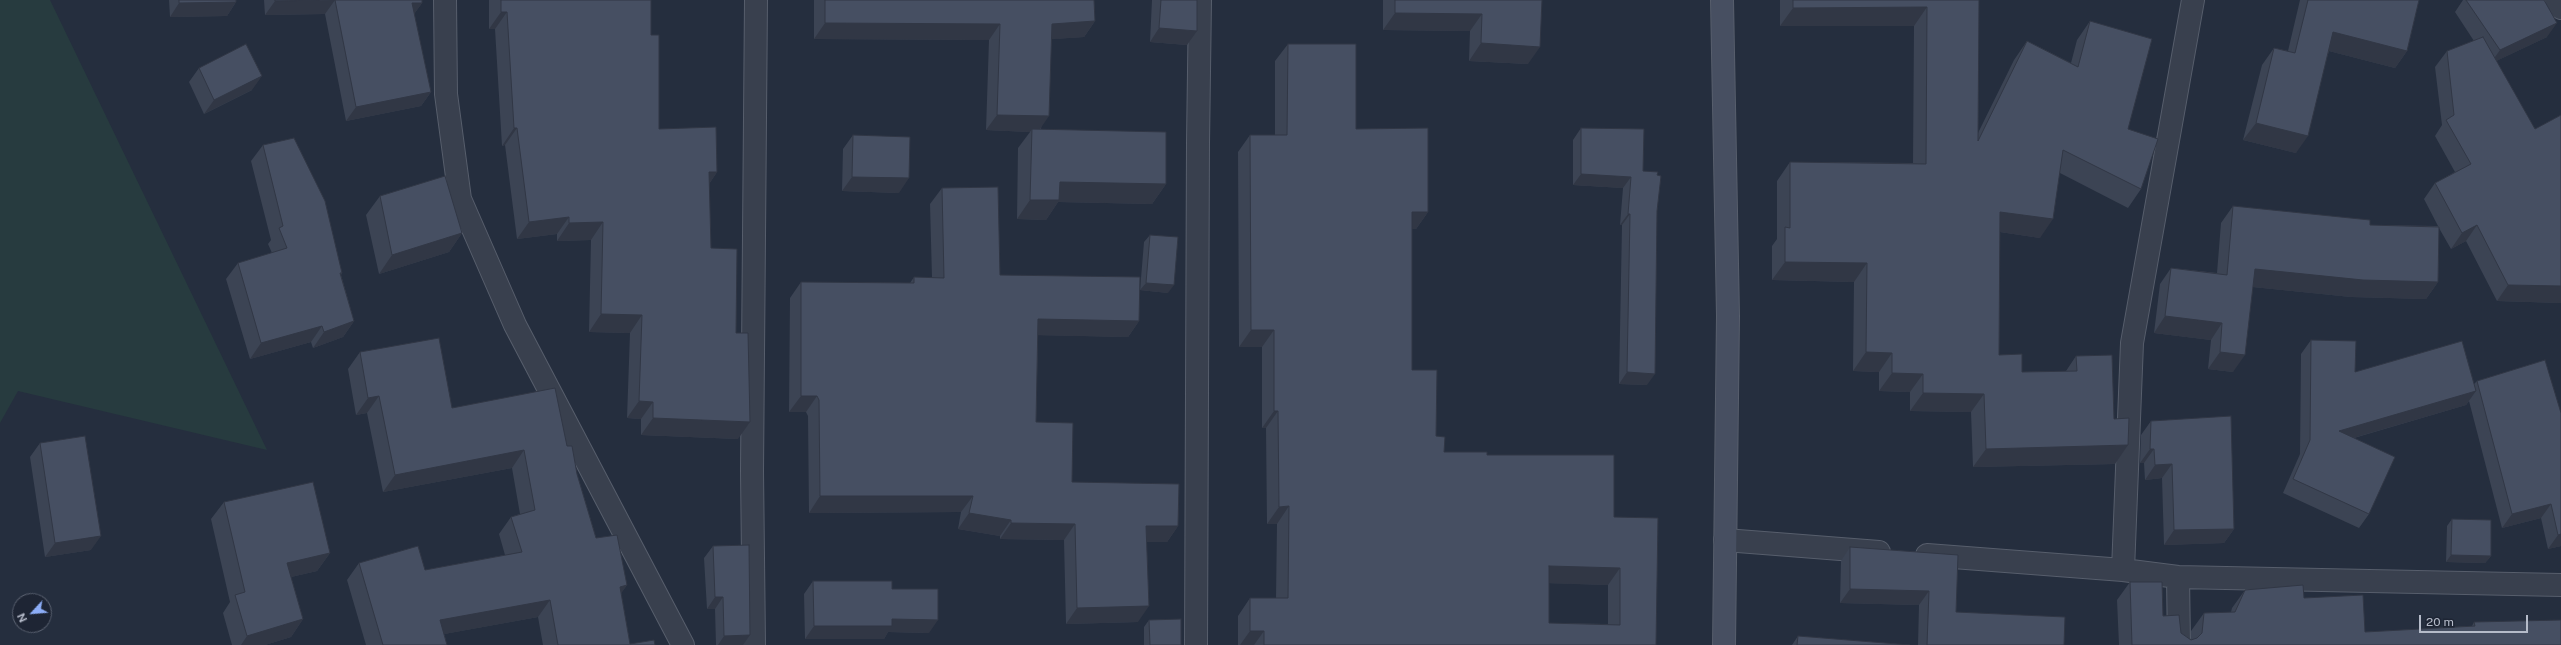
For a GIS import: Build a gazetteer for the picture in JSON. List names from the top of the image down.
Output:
{
  "scale_bar": "20 m",
  "north": "bottom left"
}
